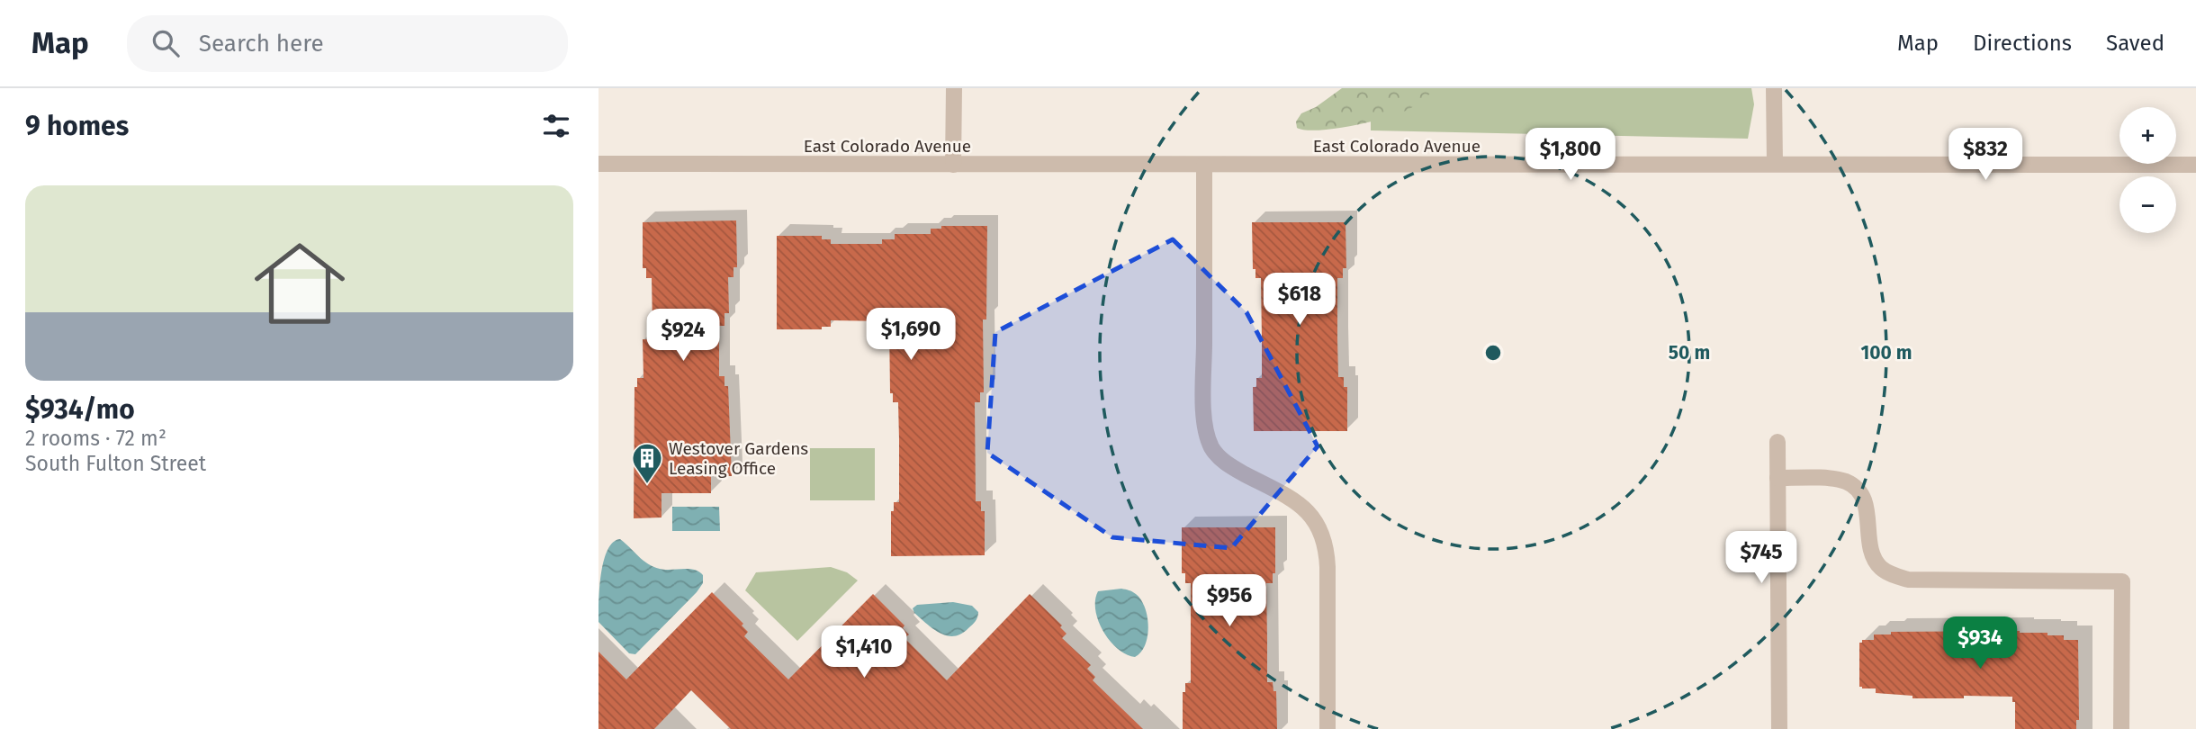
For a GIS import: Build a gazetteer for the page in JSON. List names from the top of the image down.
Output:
{
  "streets": {
    "street": ["East Colorado Avenue"]
  },
  "places": {
    "building": ["Westover Gardens Leasing Office"]
  },
  "page": {
    "header": "Map",
    "search": "Search here",
    "nav": ["Map", "Directions", "Saved"],
    "heading": "9 homes",
    "map_buttons": ["+", "−"],
    "price": [
      "$1,800",
      "$832",
      "$618",
      "$1,690",
      "$924",
      "$745",
      "$956",
      "$934",
      "$1,410"
    ],
    "list": [
      {
        "name": "$934/mo",
        "note": "2 rooms · 72 m² · South Fulton Street"
      }
    ]
  },
  "rings": ["50 m", "100 m"]
}
